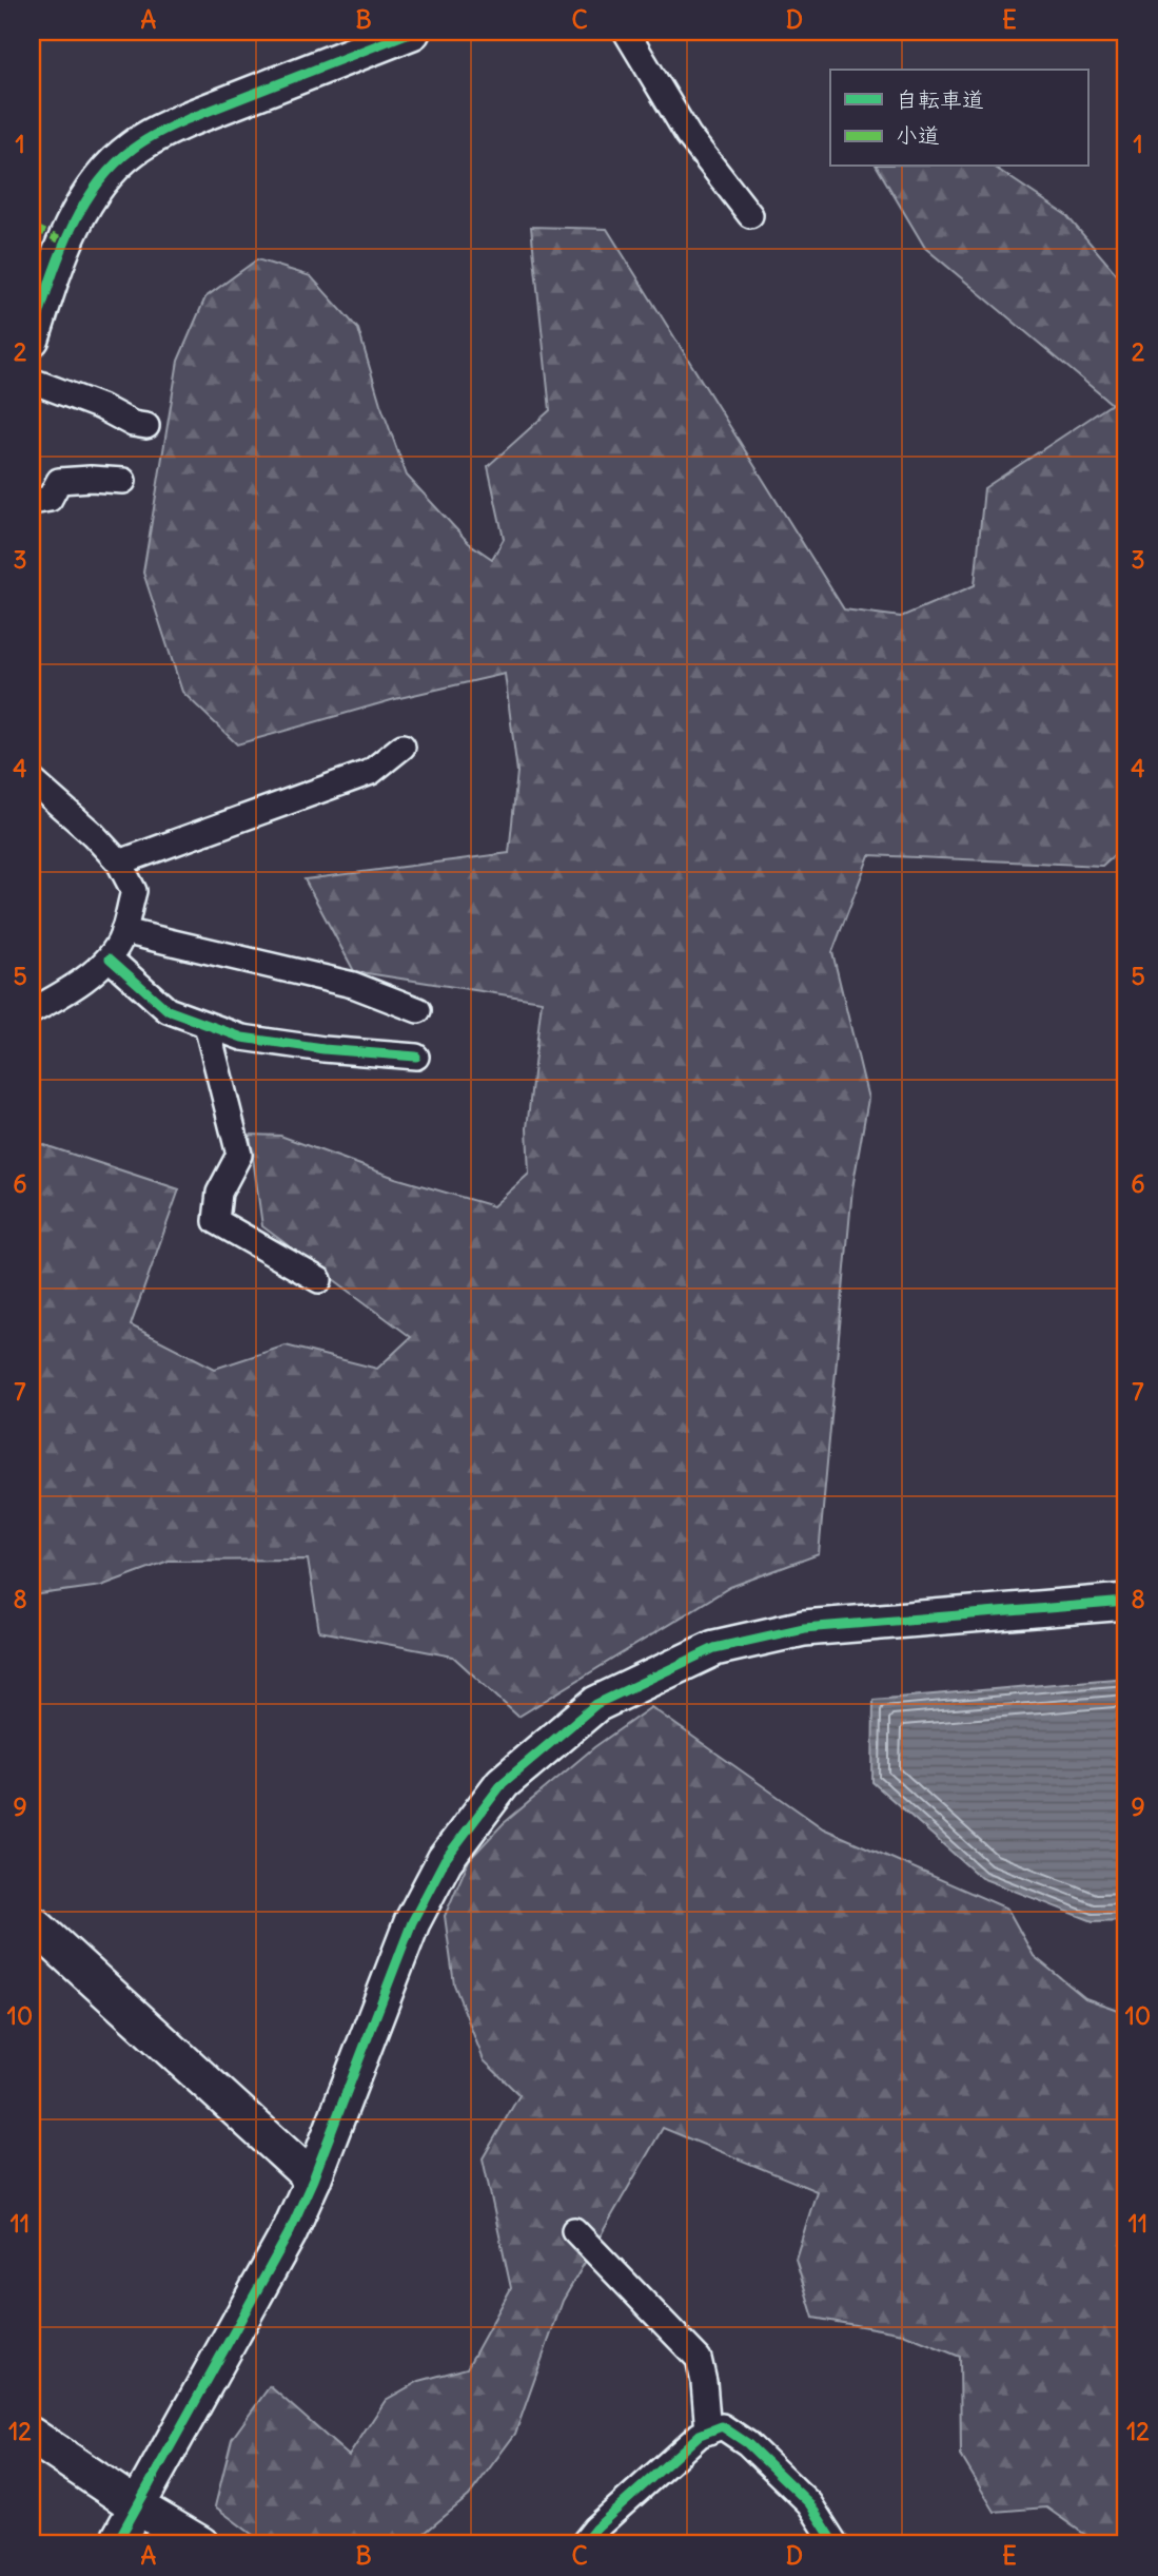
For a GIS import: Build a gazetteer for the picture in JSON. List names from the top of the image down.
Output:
{
  "legend": ["自転車道", "小道"],
  "grid": {
    "columns": [
      "A",
      "B",
      "C",
      "D",
      "E"
    ],
    "rows": [
      "1",
      "2",
      "3",
      "4",
      "5",
      "6",
      "7",
      "8",
      "9",
      "10",
      "11",
      "12"
    ]
  }
}
